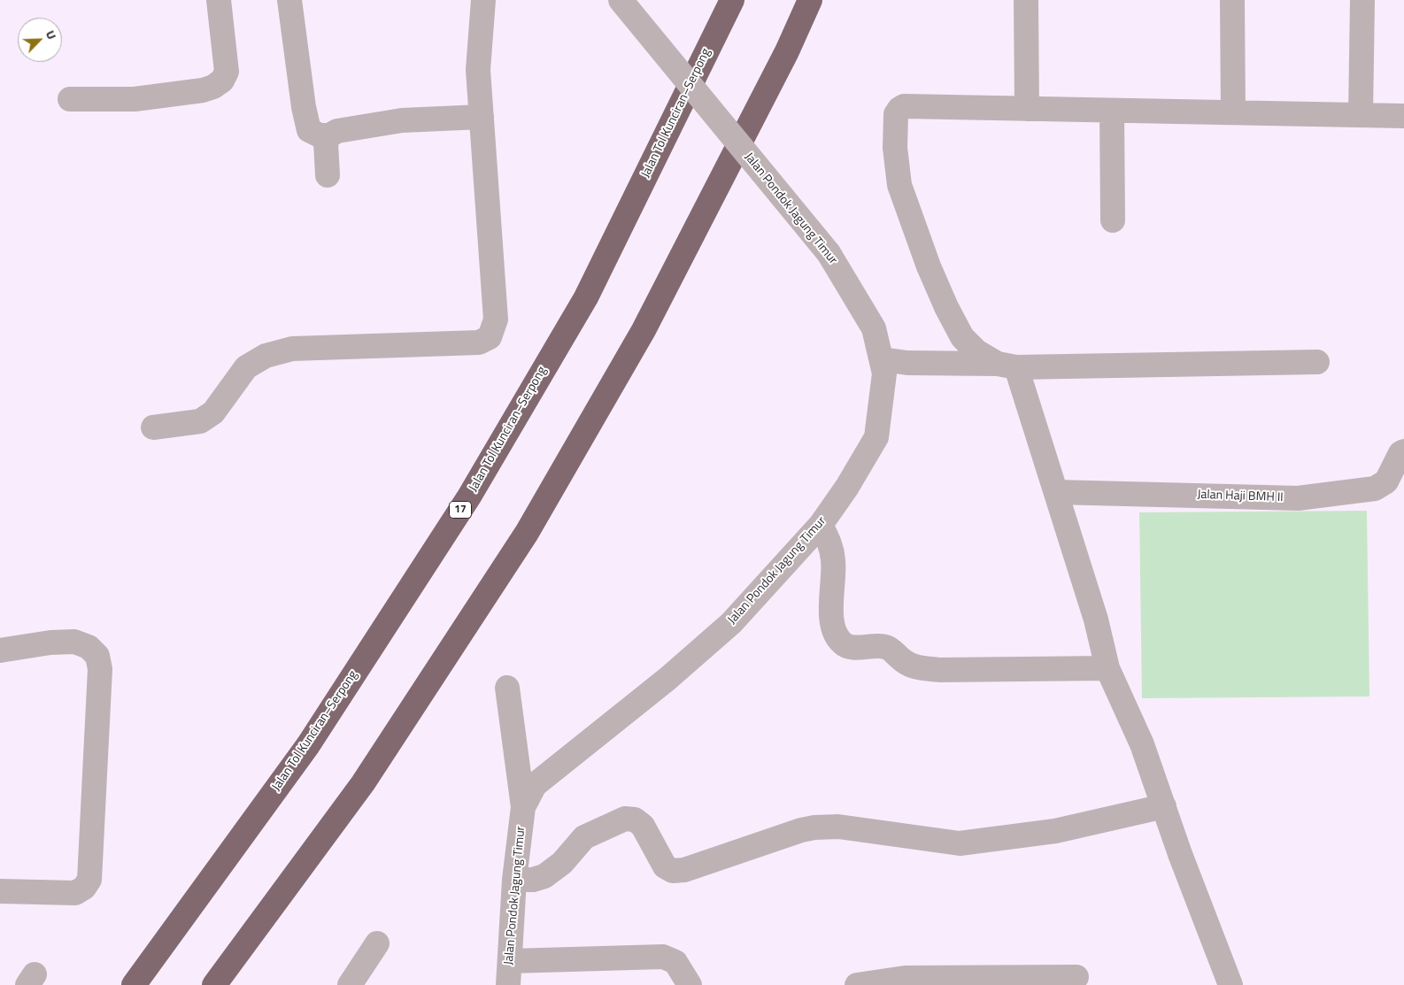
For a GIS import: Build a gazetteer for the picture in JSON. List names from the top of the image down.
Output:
{
  "streets": {
    "highway": ["Jalan Tol Kunciran–Serpong", "17"],
    "street": ["Jalan Pondok Jagung Timur", "Jalan Haji BMH II"]
  },
  "north": "top right"
}
